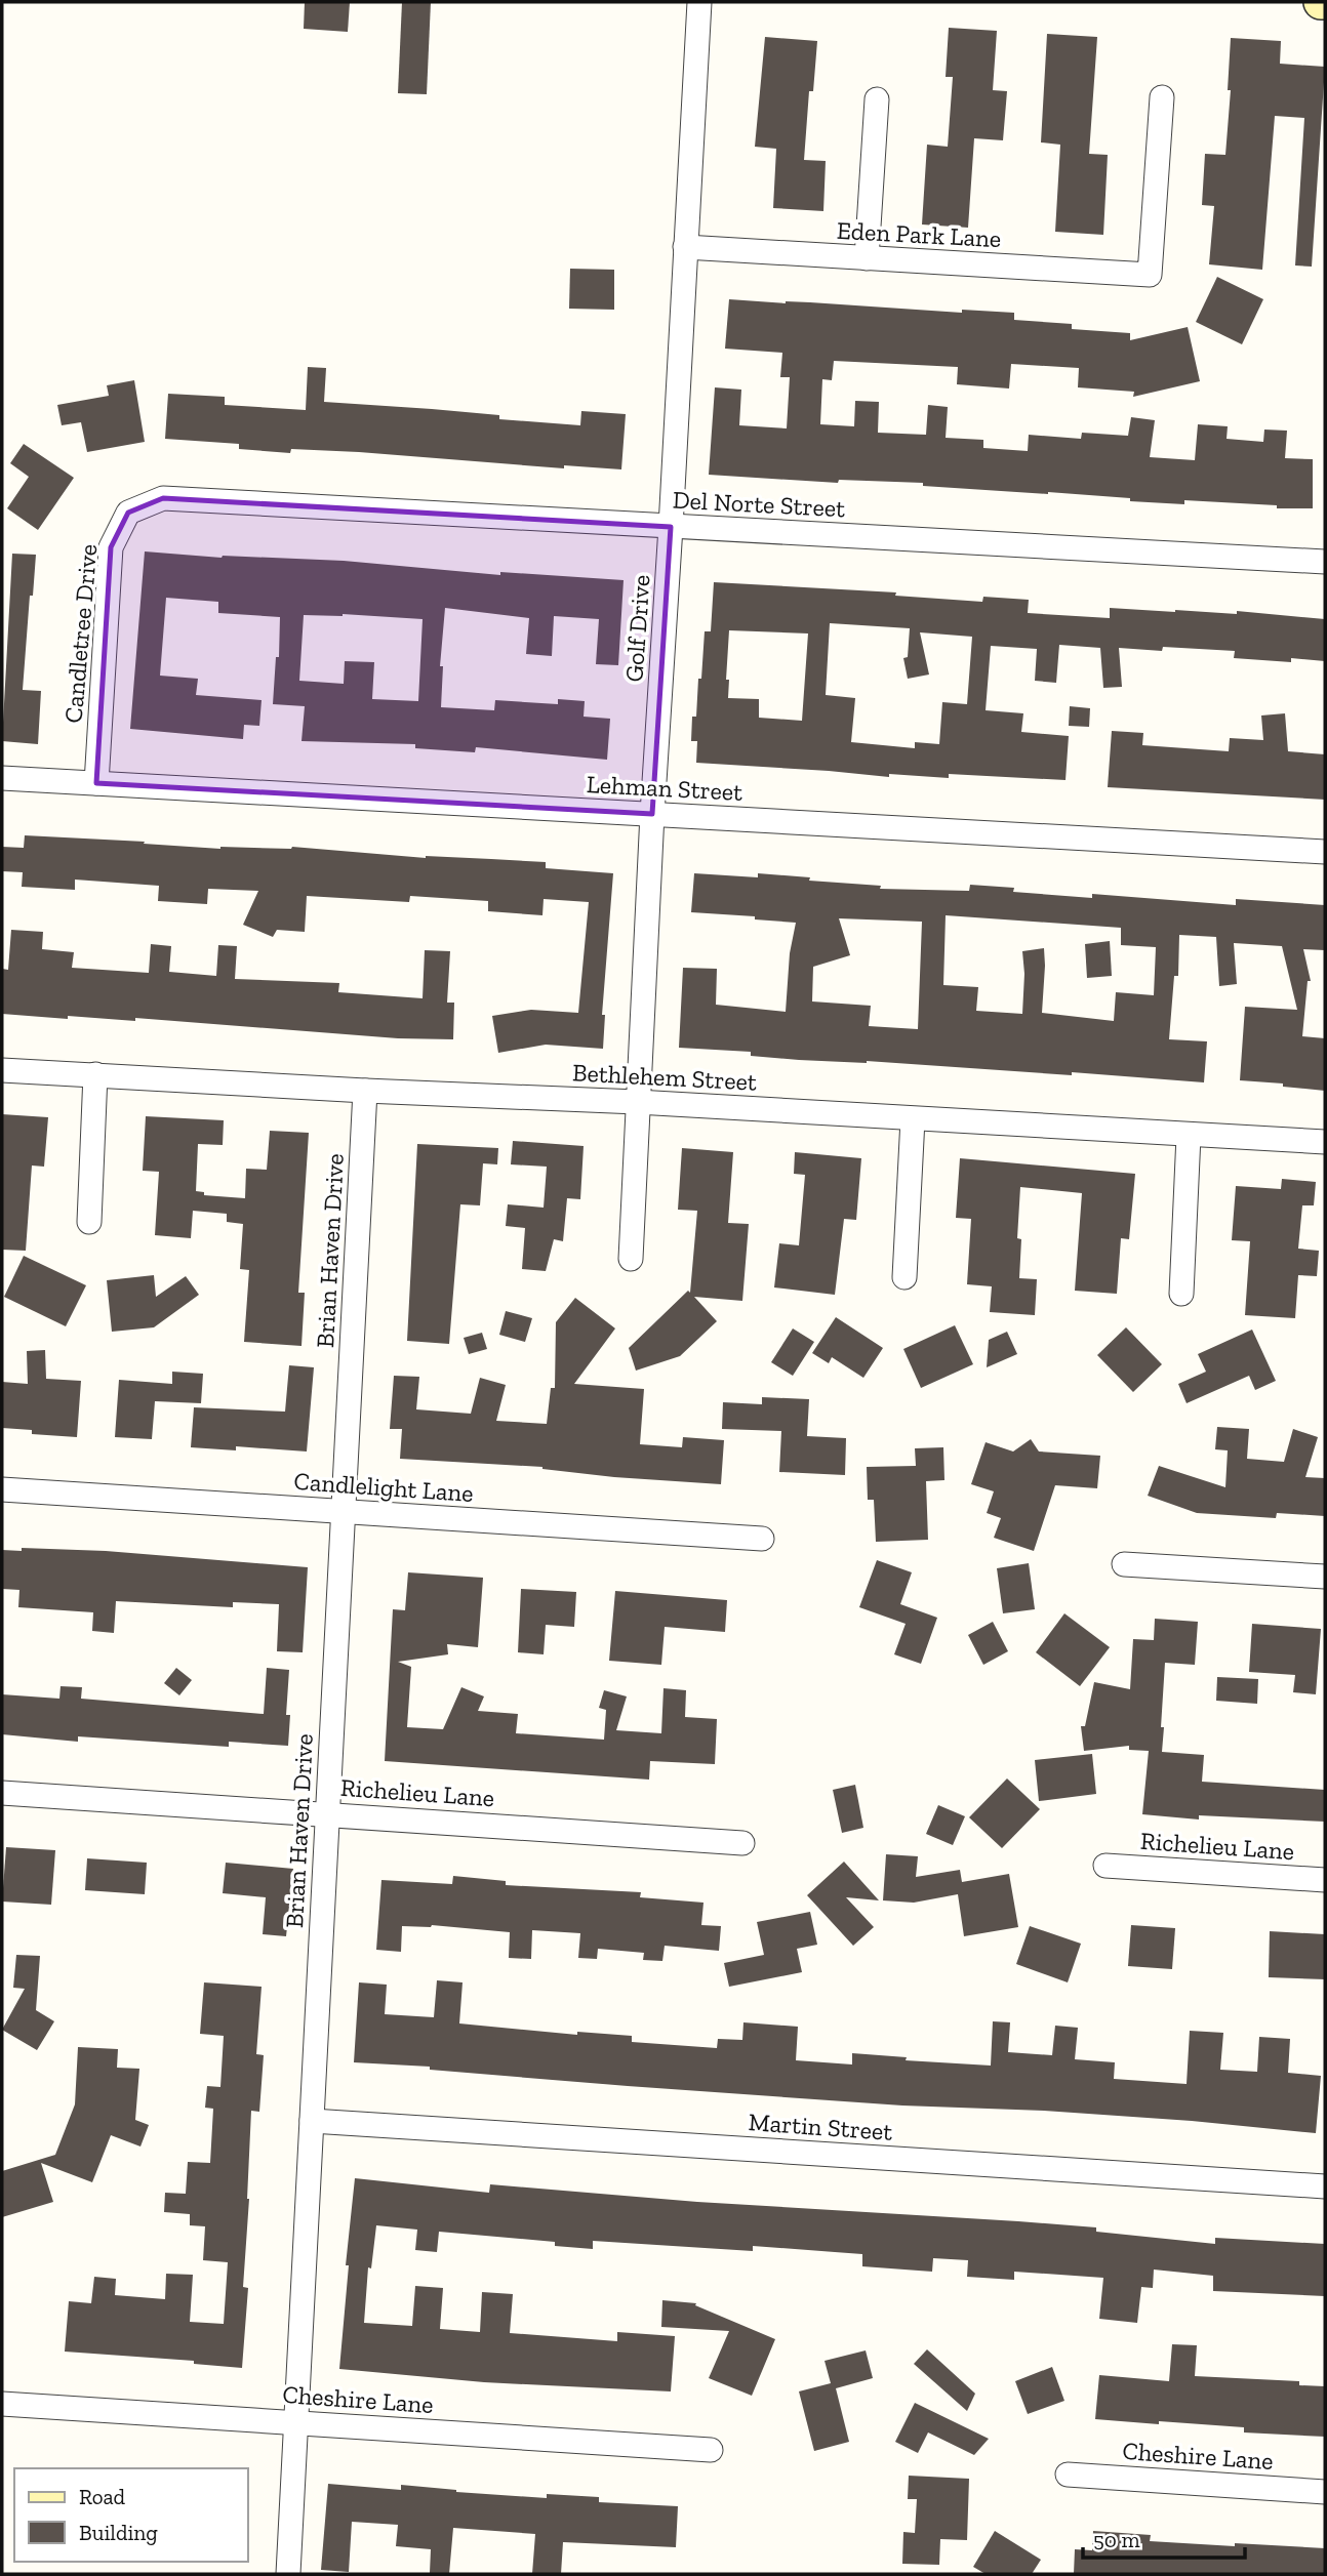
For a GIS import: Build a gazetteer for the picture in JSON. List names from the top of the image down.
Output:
{
  "streets": {
    "street": [
      "Eden Park Lane",
      "Del Norte Street",
      "Golf Drive",
      "Candletree Drive",
      "Lehman Street",
      "Bethlehem Street",
      "Brian Haven Drive",
      "Candlelight Lane",
      "Richelieu Lane",
      "Martin Street",
      "Cheshire Lane"
    ]
  },
  "crossings": [
    ["Eden Park Lane", "Golf Drive"],
    ["Del Norte Street", "Golf Drive"],
    ["Del Norte Street", "Candletree Drive"],
    ["Golf Drive", "Lehman Street"],
    ["Golf Drive", "Bethlehem Street"],
    ["Candletree Drive", "Lehman Street"],
    ["Bethlehem Street", "Brian Haven Drive"],
    ["Brian Haven Drive", "Candlelight Lane"],
    ["Brian Haven Drive", "Richelieu Lane"],
    ["Brian Haven Drive", "Martin Street"],
    ["Brian Haven Drive", "Cheshire Lane"]
  ],
  "legend": ["Road", "Building"],
  "scale_bar": "50 m"
}
